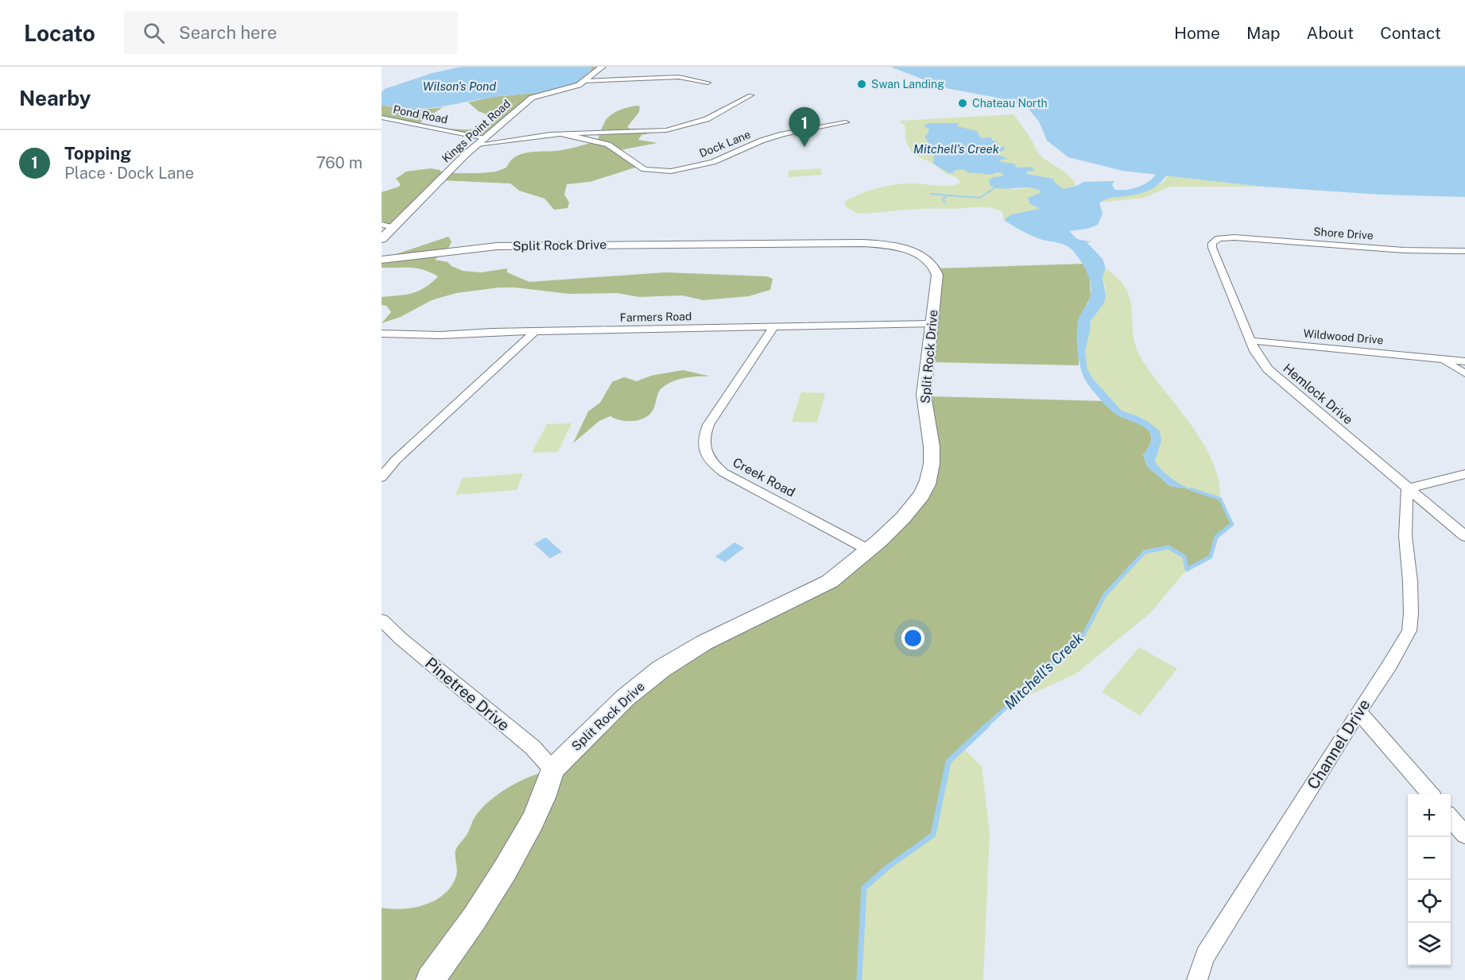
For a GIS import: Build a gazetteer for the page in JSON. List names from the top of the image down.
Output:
{
  "streets": {
    "street": [
      "Pond Road",
      "Kings Point Road",
      "Dock Lane",
      "Shore Drive",
      "Split Rock Drive",
      "Farmers Road",
      "Wildwood Drive",
      "Hemlock Drive",
      "Creek Road",
      "Pinetree Drive",
      "Channel Drive"
    ]
  },
  "crossings": [
    ["Pond Road", "Kings Point Road"],
    ["Pond Road", "Dock Lane"],
    ["Kings Point Road", "Dock Lane"],
    ["Shore Drive", "Hemlock Drive"],
    ["Split Rock Drive", "Farmers Road"],
    ["Split Rock Drive", "Creek Road"],
    ["Split Rock Drive", "Pinetree Drive"],
    ["Farmers Road", "Creek Road"],
    ["Wildwood Drive", "Hemlock Drive"],
    ["Hemlock Drive", "Channel Drive"]
  ],
  "water": ["Wilson's Pond", "Mitchell's Creek"],
  "places": ["Swan Landing", "Chateau North"],
  "page": {
    "header": "Locato",
    "search": "Search here",
    "nav": [
      "Home",
      "Map",
      "About",
      "Contact"
    ],
    "heading": "Nearby",
    "pins": "1",
    "list": [
      {
        "mark": "1",
        "name": "Topping",
        "note": "Place · Dock Lane",
        "value": "760 m"
      }
    ],
    "map_buttons": ["+", "−"]
  }
}
